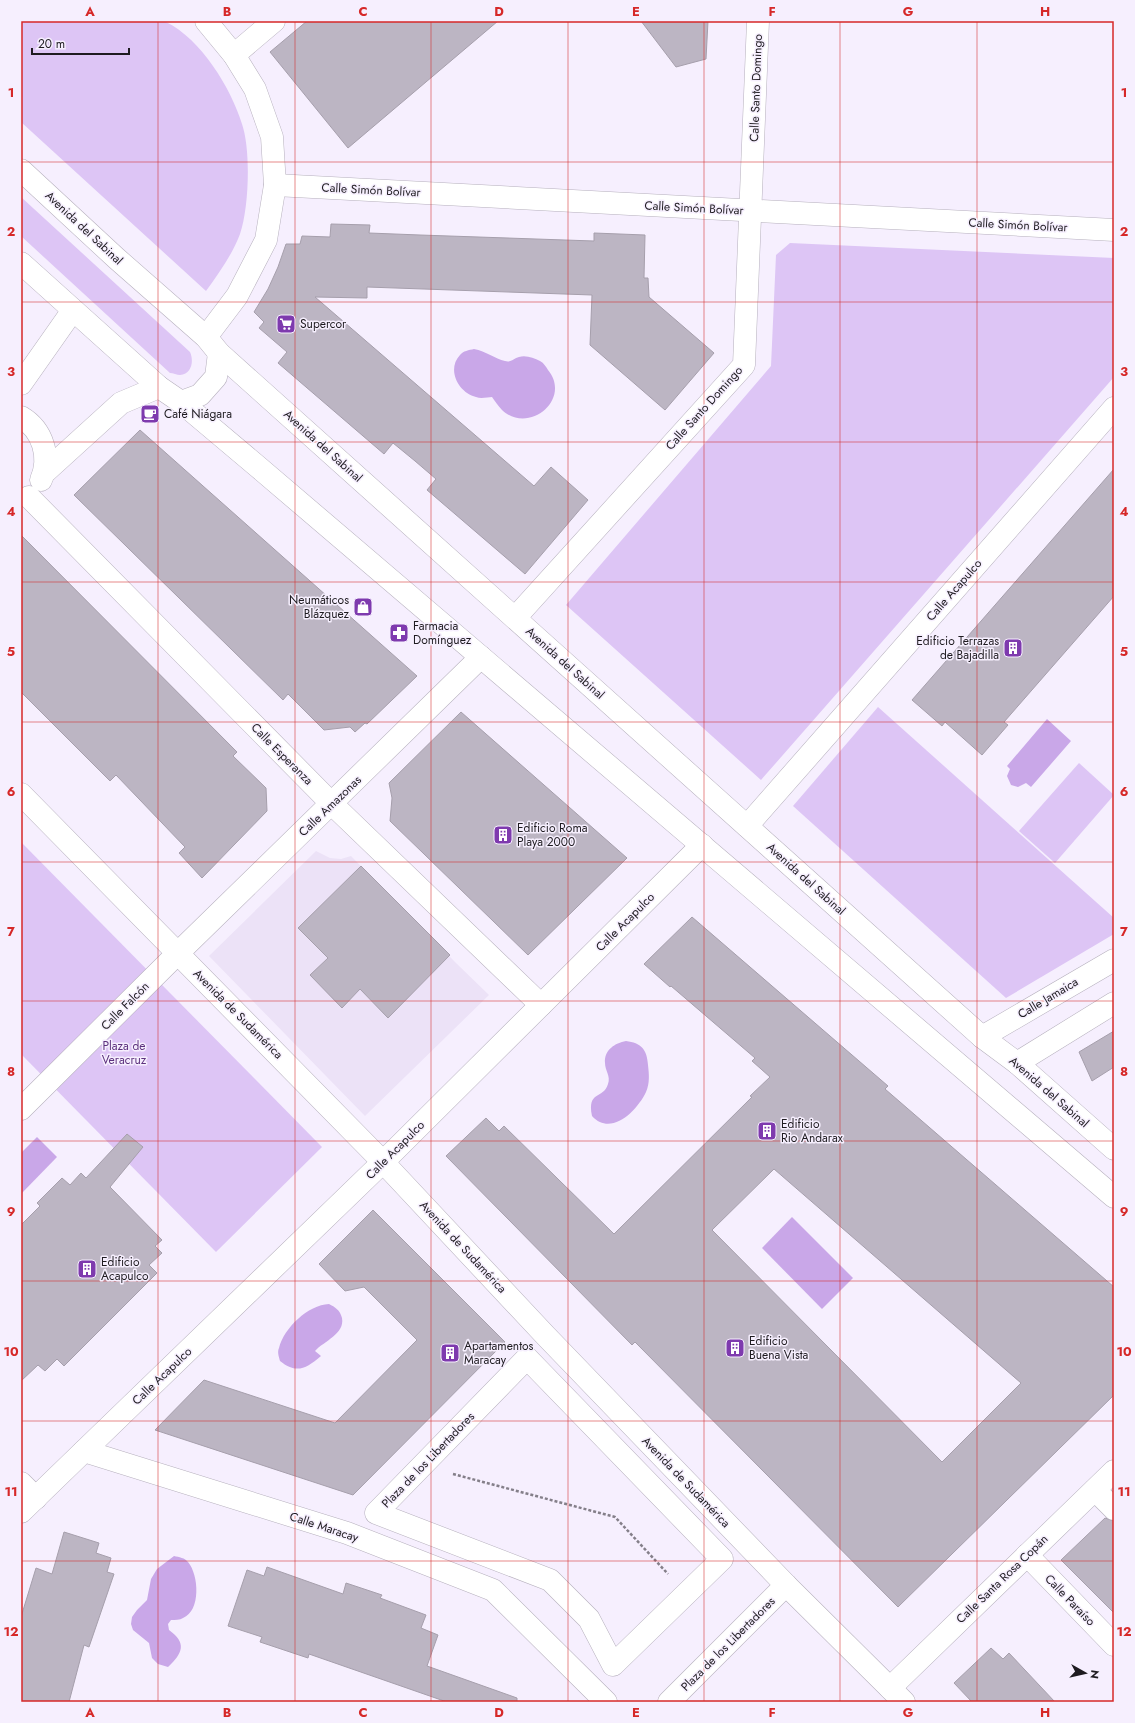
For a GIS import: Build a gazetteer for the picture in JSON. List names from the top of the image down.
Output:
{
  "streets": {
    "street": [
      "Calle Santo Domingo",
      "Calle Simón Bolívar",
      "Avenida del Sabinal",
      "Calle Acapulco",
      "Calle Esperanza",
      "Calle Amazonas",
      "Calle Jamaica",
      "Calle Falcón",
      "Avenida de Sudamérica",
      "Plaza de los Libertadores",
      "Calle Maracay",
      "Calle Santa Rosa Copán",
      "Calle Paraíso"
    ]
  },
  "crossings": [
    ["Calle Santo Domingo", "Calle Simón Bolívar"],
    ["Calle Santo Domingo", "Avenida del Sabinal"],
    ["Avenida del Sabinal", "Calle Acapulco"],
    ["Avenida del Sabinal", "Calle Jamaica"],
    ["Calle Acapulco", "Calle Esperanza"],
    ["Calle Acapulco", "Avenida de Sudamérica"],
    ["Calle Acapulco", "Calle Maracay"],
    ["Calle Esperanza", "Calle Amazonas"],
    ["Calle Amazonas", "Calle Falcón"],
    ["Calle Amazonas", "Avenida de Sudamérica"],
    ["Calle Falcón", "Avenida de Sudamérica"],
    ["Avenida de Sudamérica", "Plaza de los Libertadores"],
    ["Avenida de Sudamérica", "Calle Santa Rosa Copán"],
    ["Calle Santa Rosa Copán", "Calle Paraíso"]
  ],
  "parks": ["Plaza de Veracruz"],
  "places": {
    "supermarket": ["Supercor"],
    "cafe": ["Café Niágara"],
    "shop": ["Neumáticos Blázquez"],
    "pharmacy": ["Farmacia Domínguez"],
    "building": [
      "Edificio Terrazas de Bajadilla",
      "Edificio Roma Playa 2000",
      "Edificio Rio Andarax",
      "Edificio Acapulco",
      "Edificio Buena Vista",
      "Apartamentos Maracay"
    ]
  },
  "scale_bar": "20 m",
  "north": "right",
  "grid": {
    "columns": [
      "A",
      "B",
      "C",
      "D",
      "E",
      "F",
      "G",
      "H"
    ],
    "rows": [
      "1",
      "2",
      "3",
      "4",
      "5",
      "6",
      "7",
      "8",
      "9",
      "10",
      "11",
      "12"
    ]
  }
}
